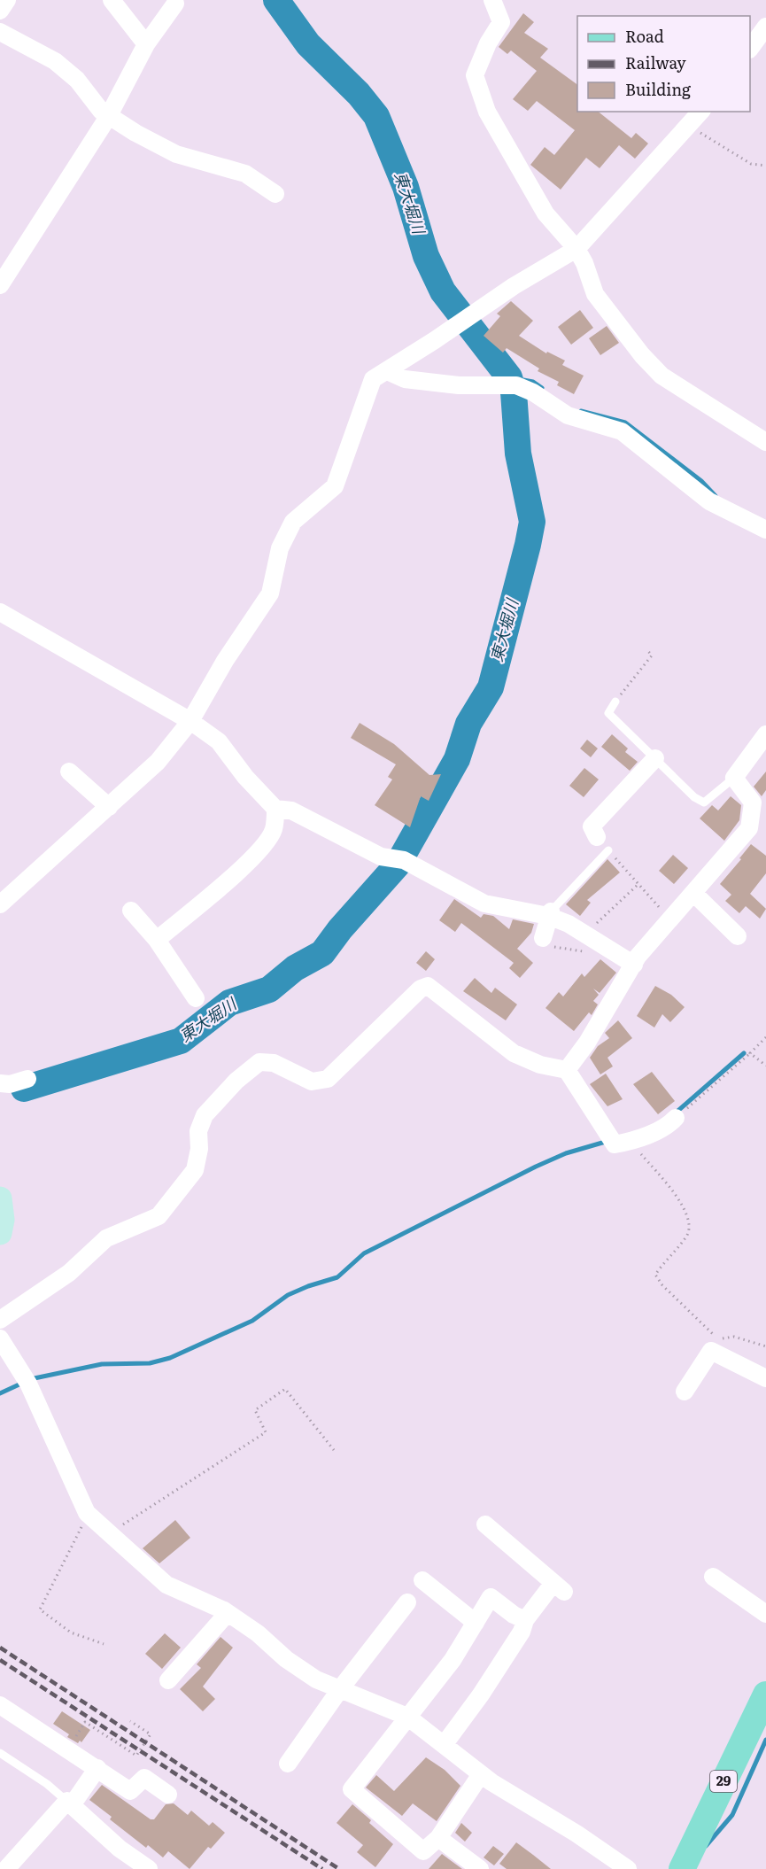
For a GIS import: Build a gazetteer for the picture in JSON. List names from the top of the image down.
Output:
{
  "streets": {
    "main road": ["29"]
  },
  "water": ["東大堀川"],
  "legend": ["Road", "Railway", "Building"]
}
